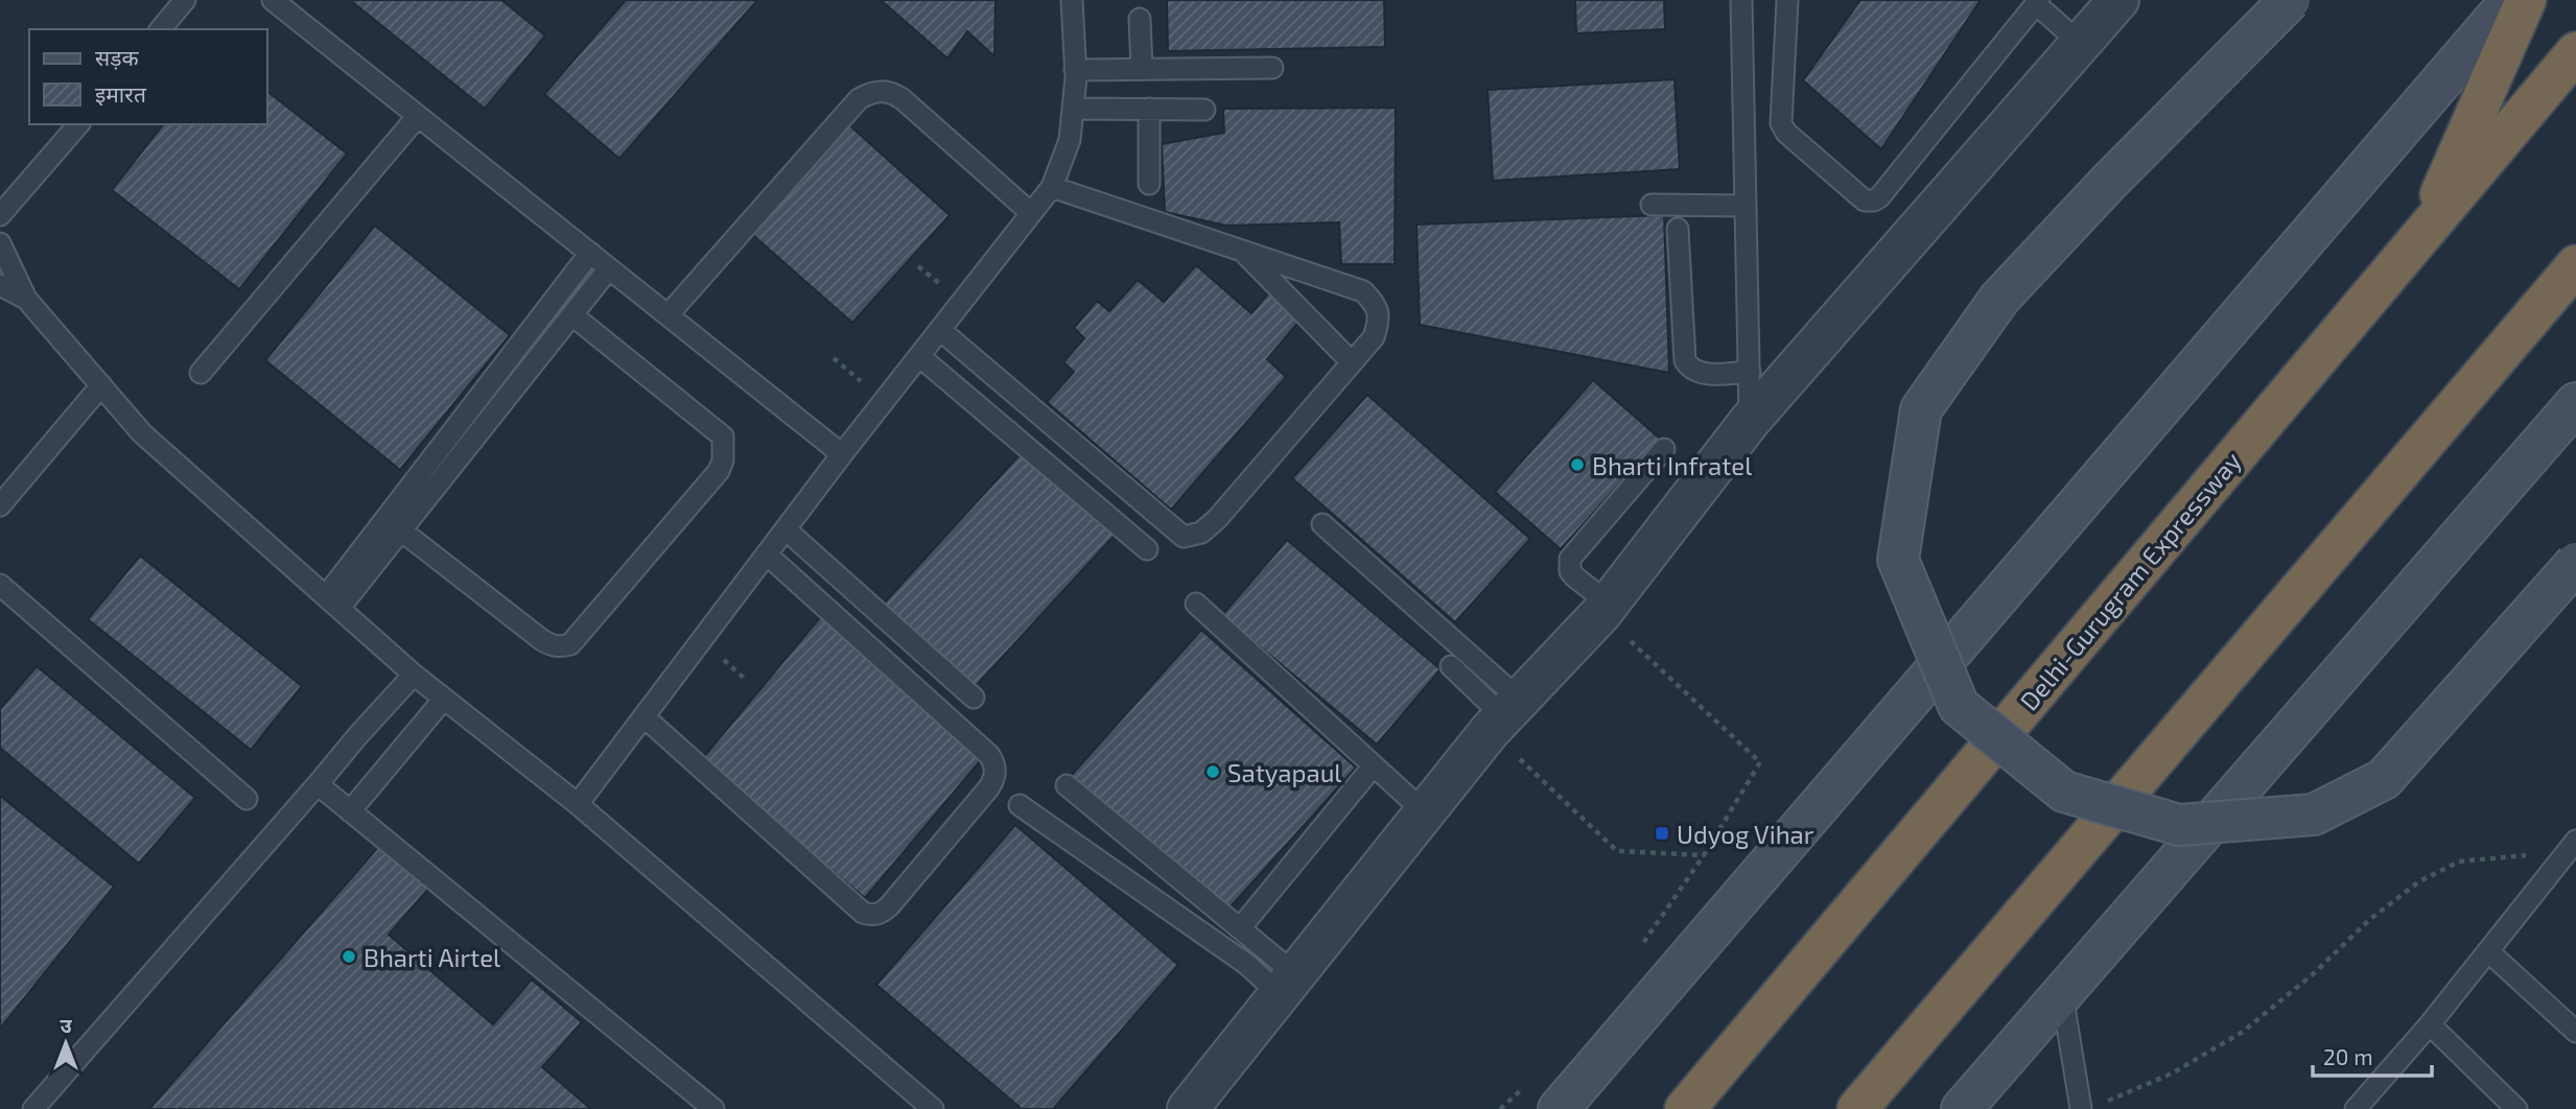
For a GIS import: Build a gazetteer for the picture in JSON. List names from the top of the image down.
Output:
{
  "streets": {
    "highway": ["Delhi-Gurugram Expressway"]
  },
  "places": {
    "other": ["Bharti Infratel", "Satyapaul", "Bharti Airtel"],
    "transit": ["Udyog Vihar"]
  },
  "legend": ["सड़क", "इमारत"],
  "scale_bar": "20 m",
  "north": "top"
}
